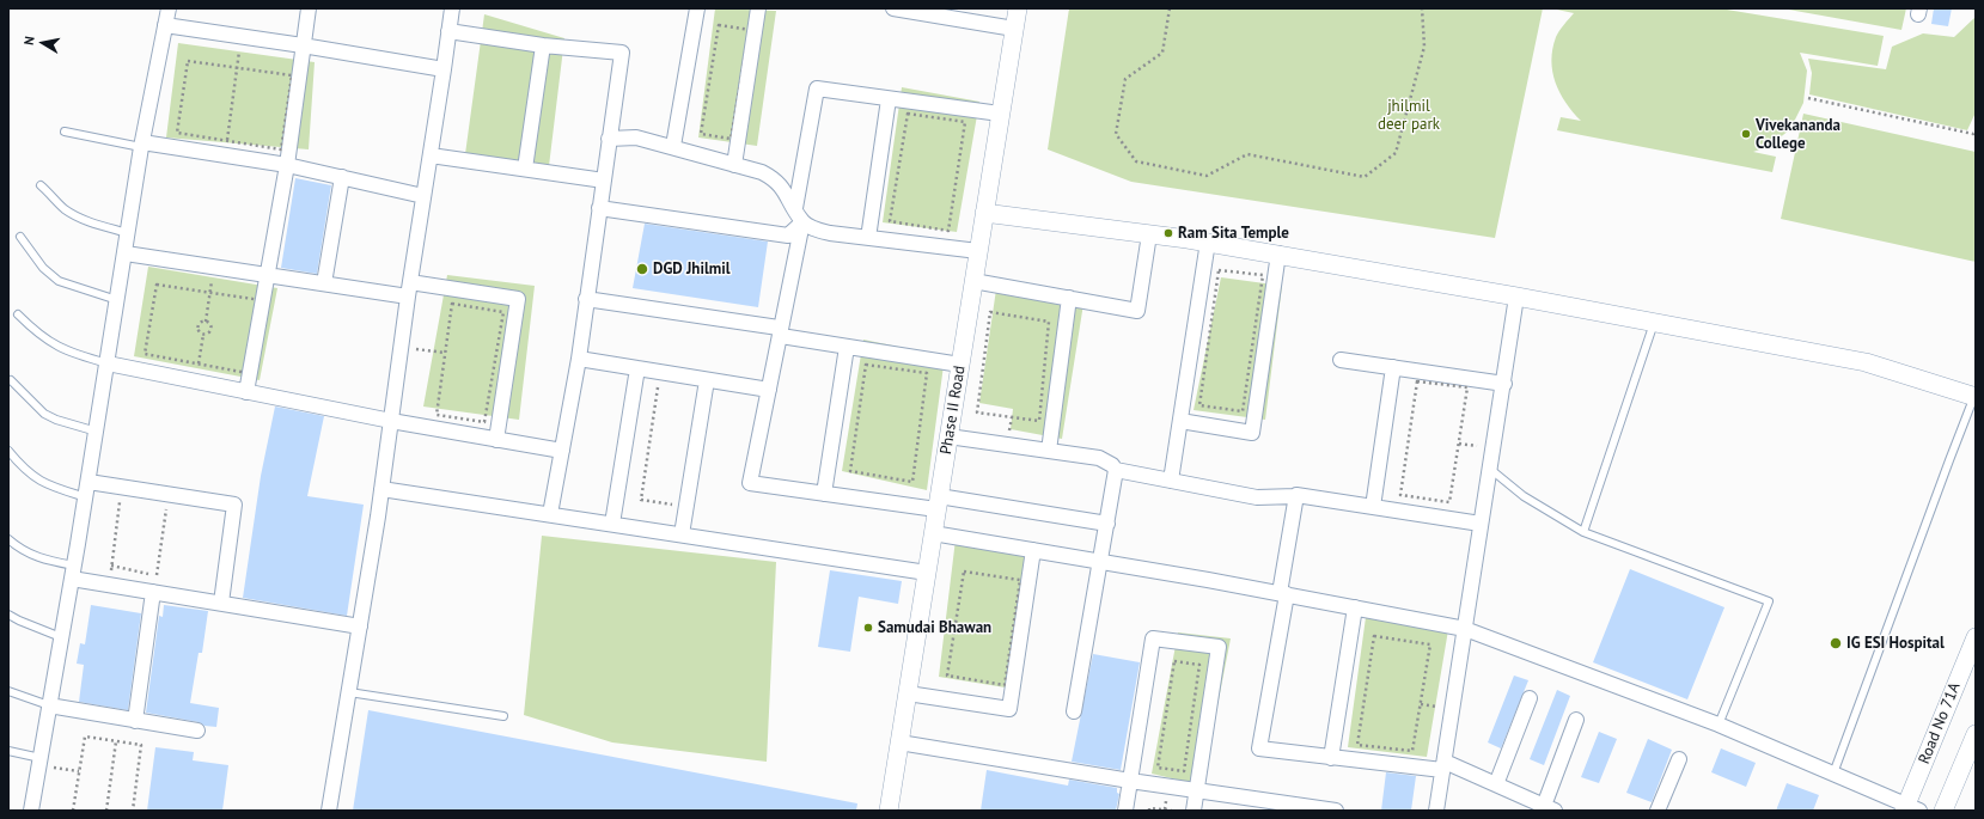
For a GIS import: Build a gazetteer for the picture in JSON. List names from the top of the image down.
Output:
{
  "streets": {
    "street": ["Phase II Road", "Road No 71A"]
  },
  "parks": ["jhilmil deer park"],
  "places": [
    "Vivekananda College",
    "Ram Sita Temple",
    "DGD Jhilmil",
    "Samudai Bhawan",
    "IG ESI Hospital"
  ],
  "north": "left"
}
